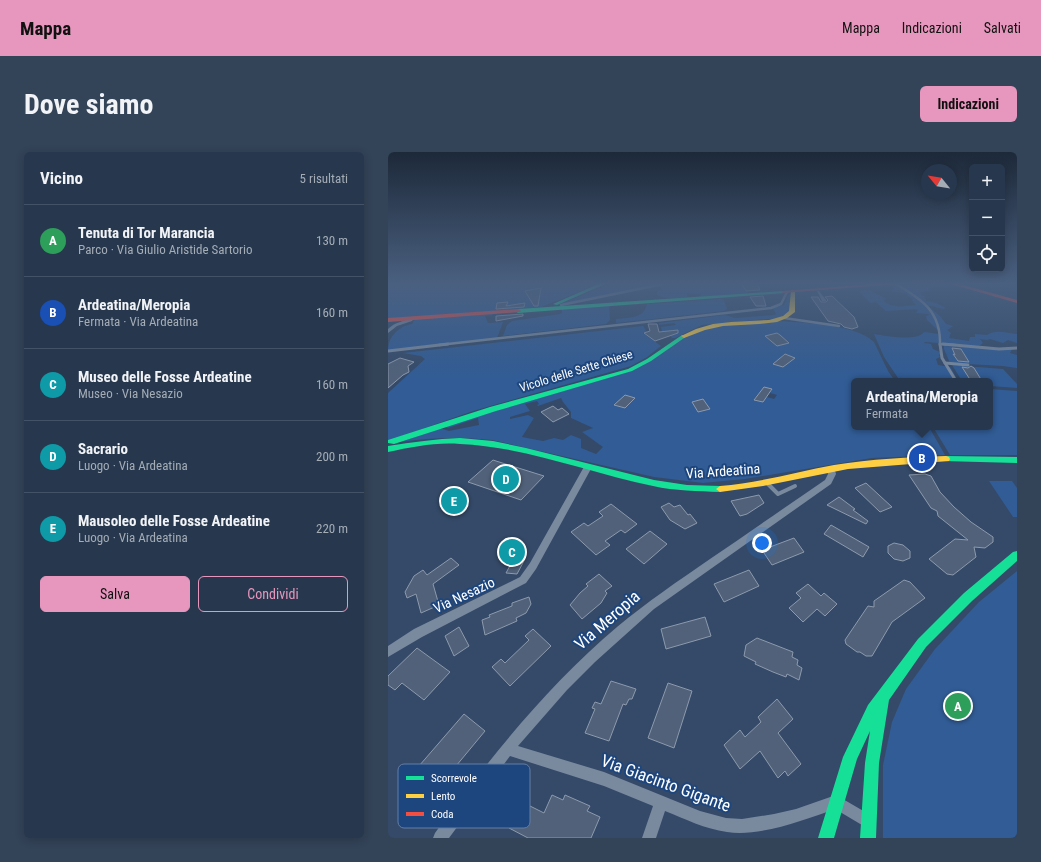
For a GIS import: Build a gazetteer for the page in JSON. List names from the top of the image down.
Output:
{
  "streets": {
    "main road": ["Vicolo delle Sette Chiese", "Via Ardeatina"],
    "street": ["Via Nesazio", "Via Meropia", "Via Giacinto Gigante"]
  },
  "crossings": [
    ["Via Ardeatina", "Via Nesazio"],
    ["Via Ardeatina", "Via Meropia"],
    ["Via Meropia", "Via Giacinto Gigante"]
  ],
  "legend": ["Scorrevole", "Lento", "Coda"],
  "north": "top left",
  "page": {
    "header": "Mappa",
    "nav": ["Mappa", "Indicazioni", "Salvati"],
    "buttons": [
      "Indicazioni",
      ["Salva", "Condividi"]
    ],
    "title": "Dove siamo",
    "heading": ["Vicino", "5 risultati"],
    "map_buttons": ["+", "−"],
    "list": [
      {
        "mark": "A",
        "name": "Tenuta di Tor Marancia",
        "note": "Parco · Via Giulio Aristide Sartorio",
        "value": "130 m"
      },
      {
        "mark": "B",
        "name": "Ardeatina/Meropia",
        "note": "Fermata · Via Ardeatina",
        "value": "160 m"
      },
      {
        "mark": "C",
        "name": "Museo delle Fosse Ardeatine",
        "note": "Museo · Via Nesazio",
        "value": "160 m"
      },
      {
        "mark": "D",
        "name": "Sacrario",
        "note": "Luogo · Via Ardeatina",
        "value": "200 m"
      },
      {
        "mark": "E",
        "name": "Mausoleo delle Fosse Ardeatine",
        "note": "Luogo · Via Ardeatina",
        "value": "220 m"
      }
    ],
    "popup": ["Ardeatina/Meropia", "Fermata"],
    "pins": [
      "B",
      "D",
      "E",
      "C",
      "A"
    ]
  }
}
